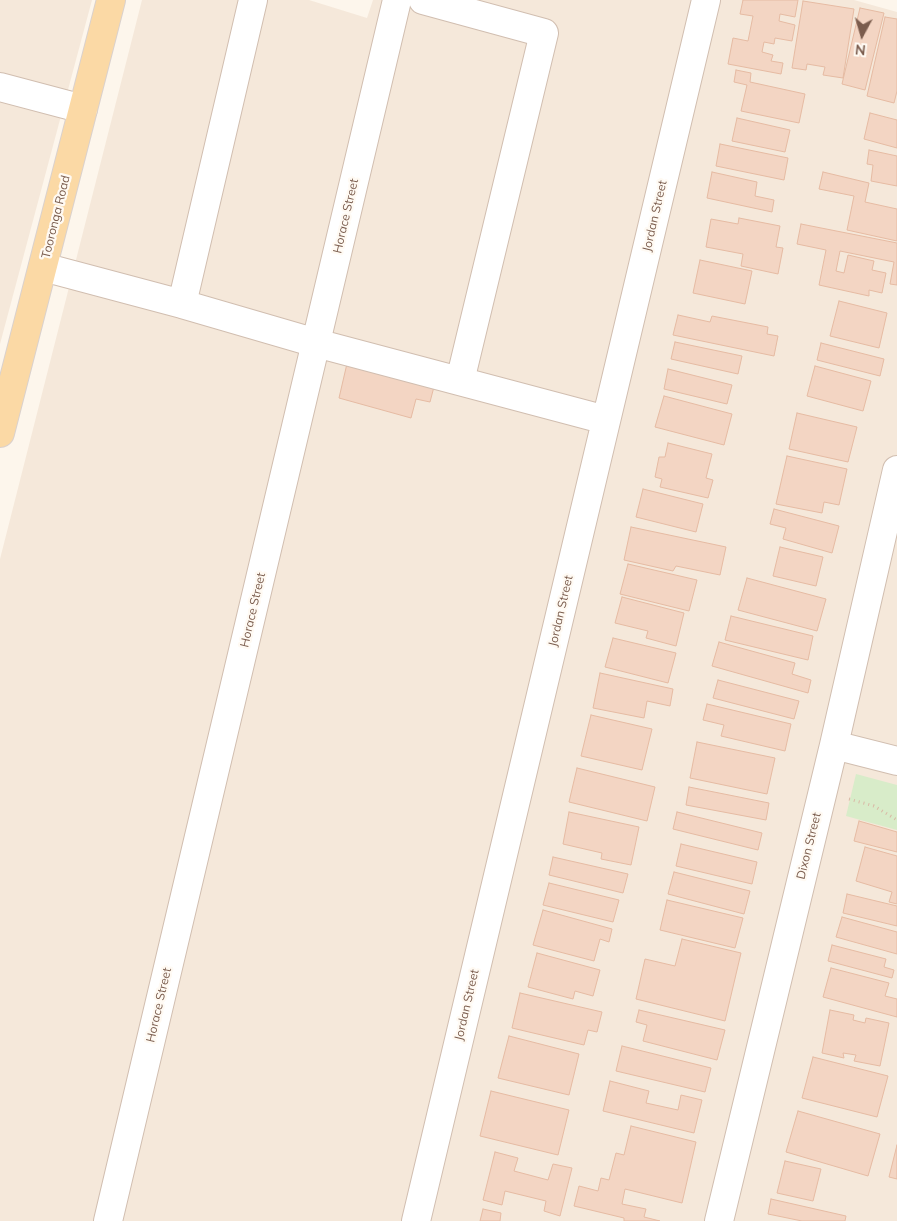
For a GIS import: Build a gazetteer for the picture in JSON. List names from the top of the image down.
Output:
{
  "streets": {
    "main road": ["Tooronga Road"],
    "street": ["Horace Street", "Jordan Street", "Dixon Street"]
  },
  "north": "bottom"
}
